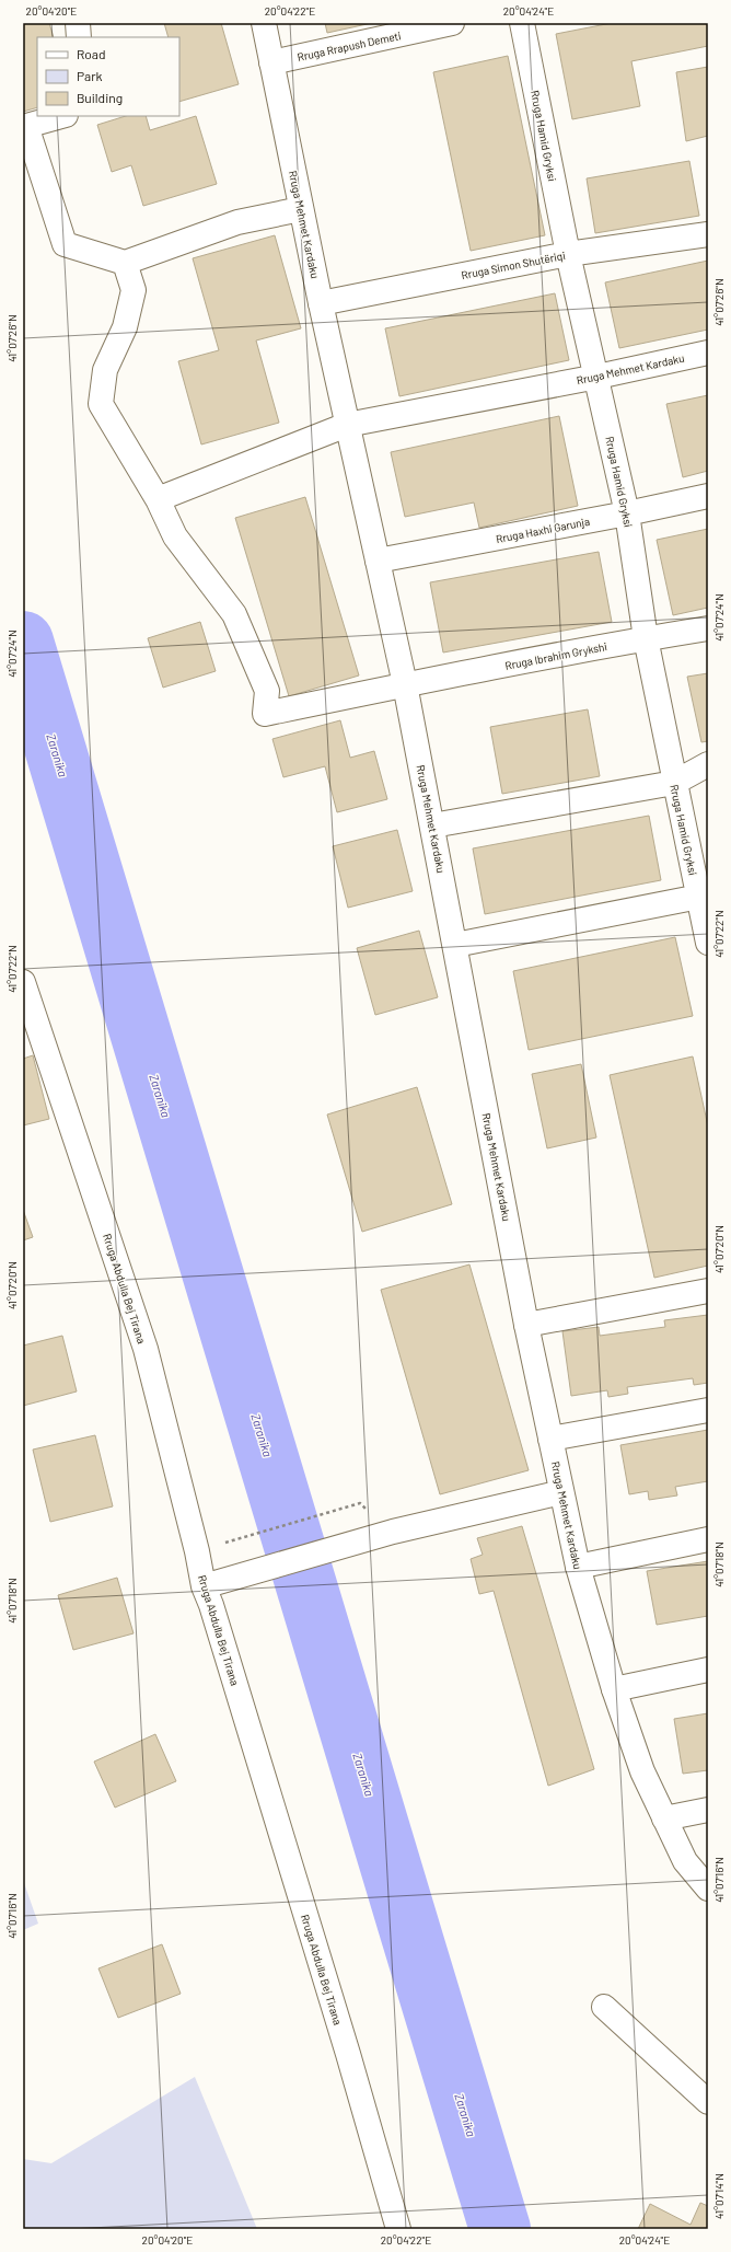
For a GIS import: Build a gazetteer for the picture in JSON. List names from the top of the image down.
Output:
{
  "streets": {
    "street": [
      "Rruga Rrapush Demeti",
      "Rruga Hamid Gryksi",
      "Rruga Mehmet Kardaku",
      "Rruga Simon Shutëriqi",
      "Rruga Haxhi Garunja",
      "Rruga Ibrahim Grykshi",
      "Rruga Abdulla Bej Tirana"
    ]
  },
  "crossings": [
    ["Rruga Rrapush Demeti", "Rruga Mehmet Kardaku"],
    ["Rruga Hamid Gryksi", "Rruga Mehmet Kardaku"],
    ["Rruga Hamid Gryksi", "Rruga Simon Shutëriqi"],
    ["Rruga Hamid Gryksi", "Rruga Haxhi Garunja"],
    ["Rruga Hamid Gryksi", "Rruga Ibrahim Grykshi"],
    ["Rruga Mehmet Kardaku", "Rruga Simon Shutëriqi"],
    ["Rruga Mehmet Kardaku", "Rruga Haxhi Garunja"],
    ["Rruga Mehmet Kardaku", "Rruga Ibrahim Grykshi"]
  ],
  "water": ["Zaranika"],
  "legend": ["Road", "Park", "Building"],
  "coordinates": [
    "20°04'20\"E",
    "20°04'22\"E",
    "20°04'24\"E",
    "41°07'26\"N",
    "41°07'24\"N",
    "41°07'22\"N",
    "41°07'20\"N",
    "41°07'18\"N",
    "41°07'16\"N",
    "41°07'14\"N"
  ]
}
